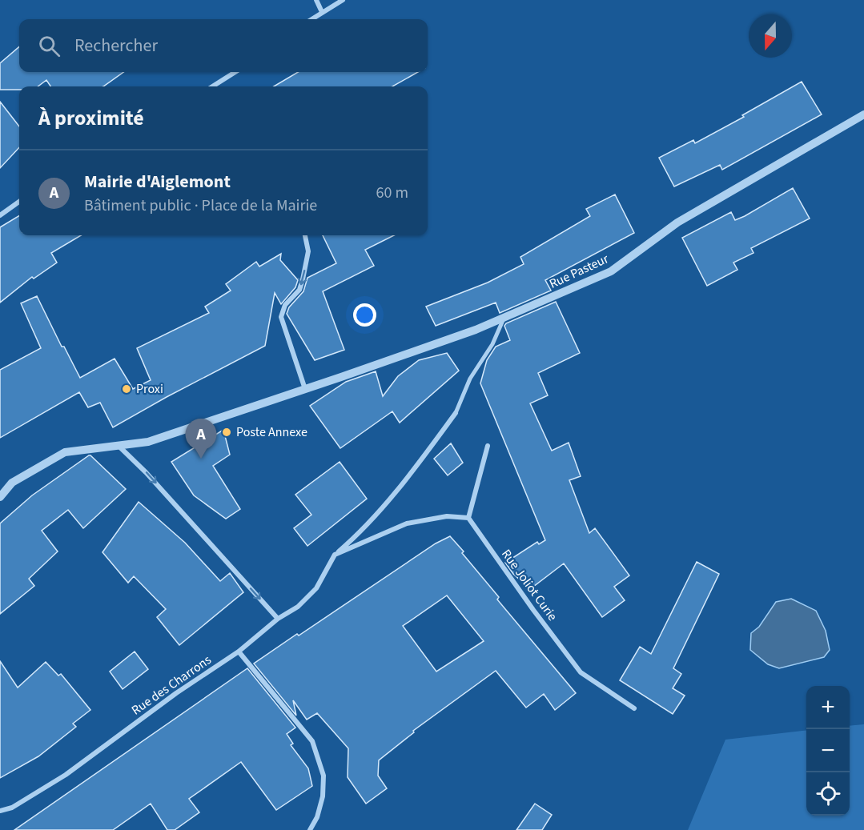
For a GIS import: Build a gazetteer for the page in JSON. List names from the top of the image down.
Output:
{
  "streets": {
    "street": ["Rue Pasteur", "Rue Joliot Curie", "Rue des Charrons"]
  },
  "places": ["Proxi", "Poste Annexe"],
  "north": "bottom",
  "page": {
    "search": "Rechercher",
    "heading": "À proximité",
    "list": [
      {
        "mark": "A",
        "name": "Mairie d'Aiglemont",
        "note": "Bâtiment public · Place de la Mairie",
        "value": "60 m"
      }
    ],
    "pins": "A",
    "map_buttons": ["+", "−"]
  }
}
